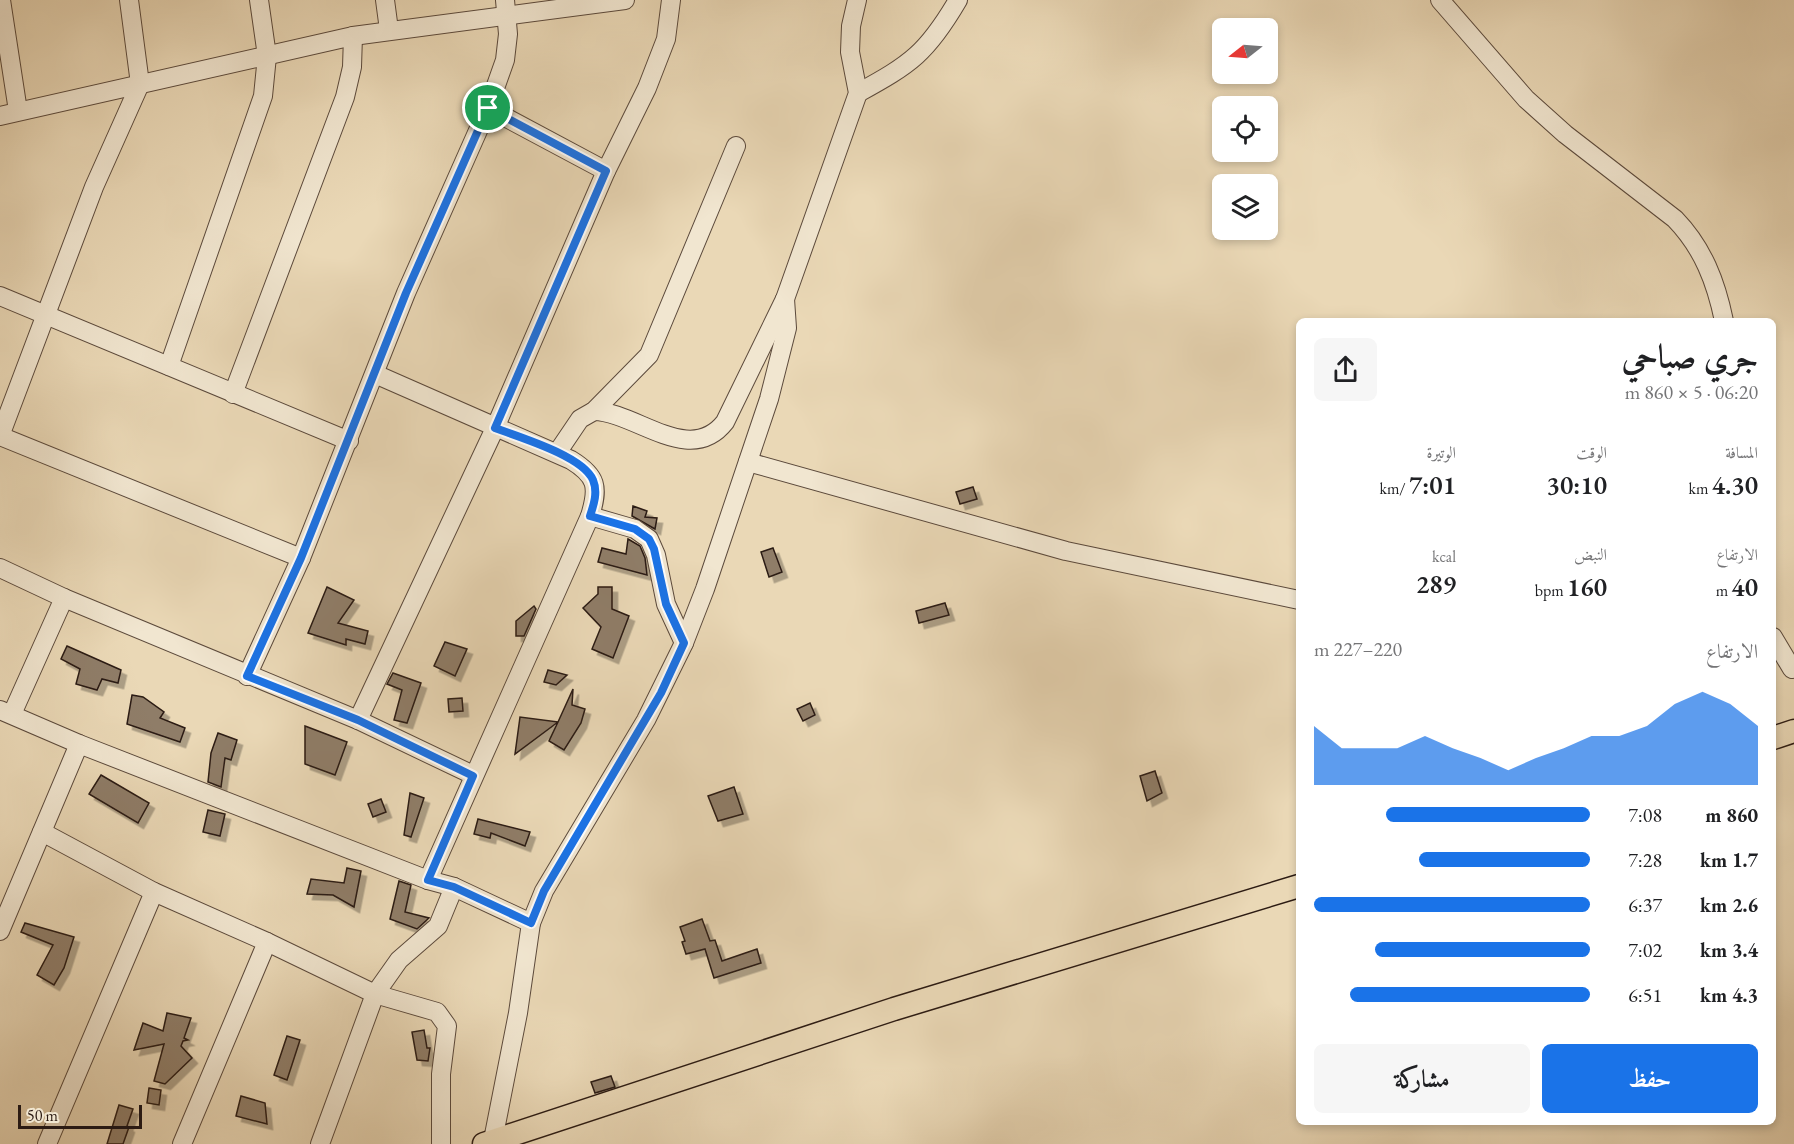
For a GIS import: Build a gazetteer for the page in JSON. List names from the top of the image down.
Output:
{
  "scale_bar": "50 m",
  "north": "left",
  "page": {
    "heading": ["جري صباحي", "06:20 · 5 × 860 m"],
    "stats": [
      ["المسافة", "4.30 km"],
      ["الوقت", "30:10"],
      ["الوتيرة", "7:01 /km"],
      ["الارتفاع", "40 m"],
      ["النبض", "160 bpm"],
      ["kcal", "289"]
    ],
    "chart": ["الارتفاع", "220–227 m"],
    "list": [
      {
        "name": "860 m",
        "note": "7:08"
      },
      {
        "name": "1.7 km",
        "note": "7:28"
      },
      {
        "name": "2.6 km",
        "note": "6:37"
      },
      {
        "name": "3.4 km",
        "note": "7:02"
      },
      {
        "name": "4.3 km",
        "note": "6:51"
      }
    ],
    "buttons": ["حفظ", "مشاركة"],
    "scale": "50 m"
  }
}
